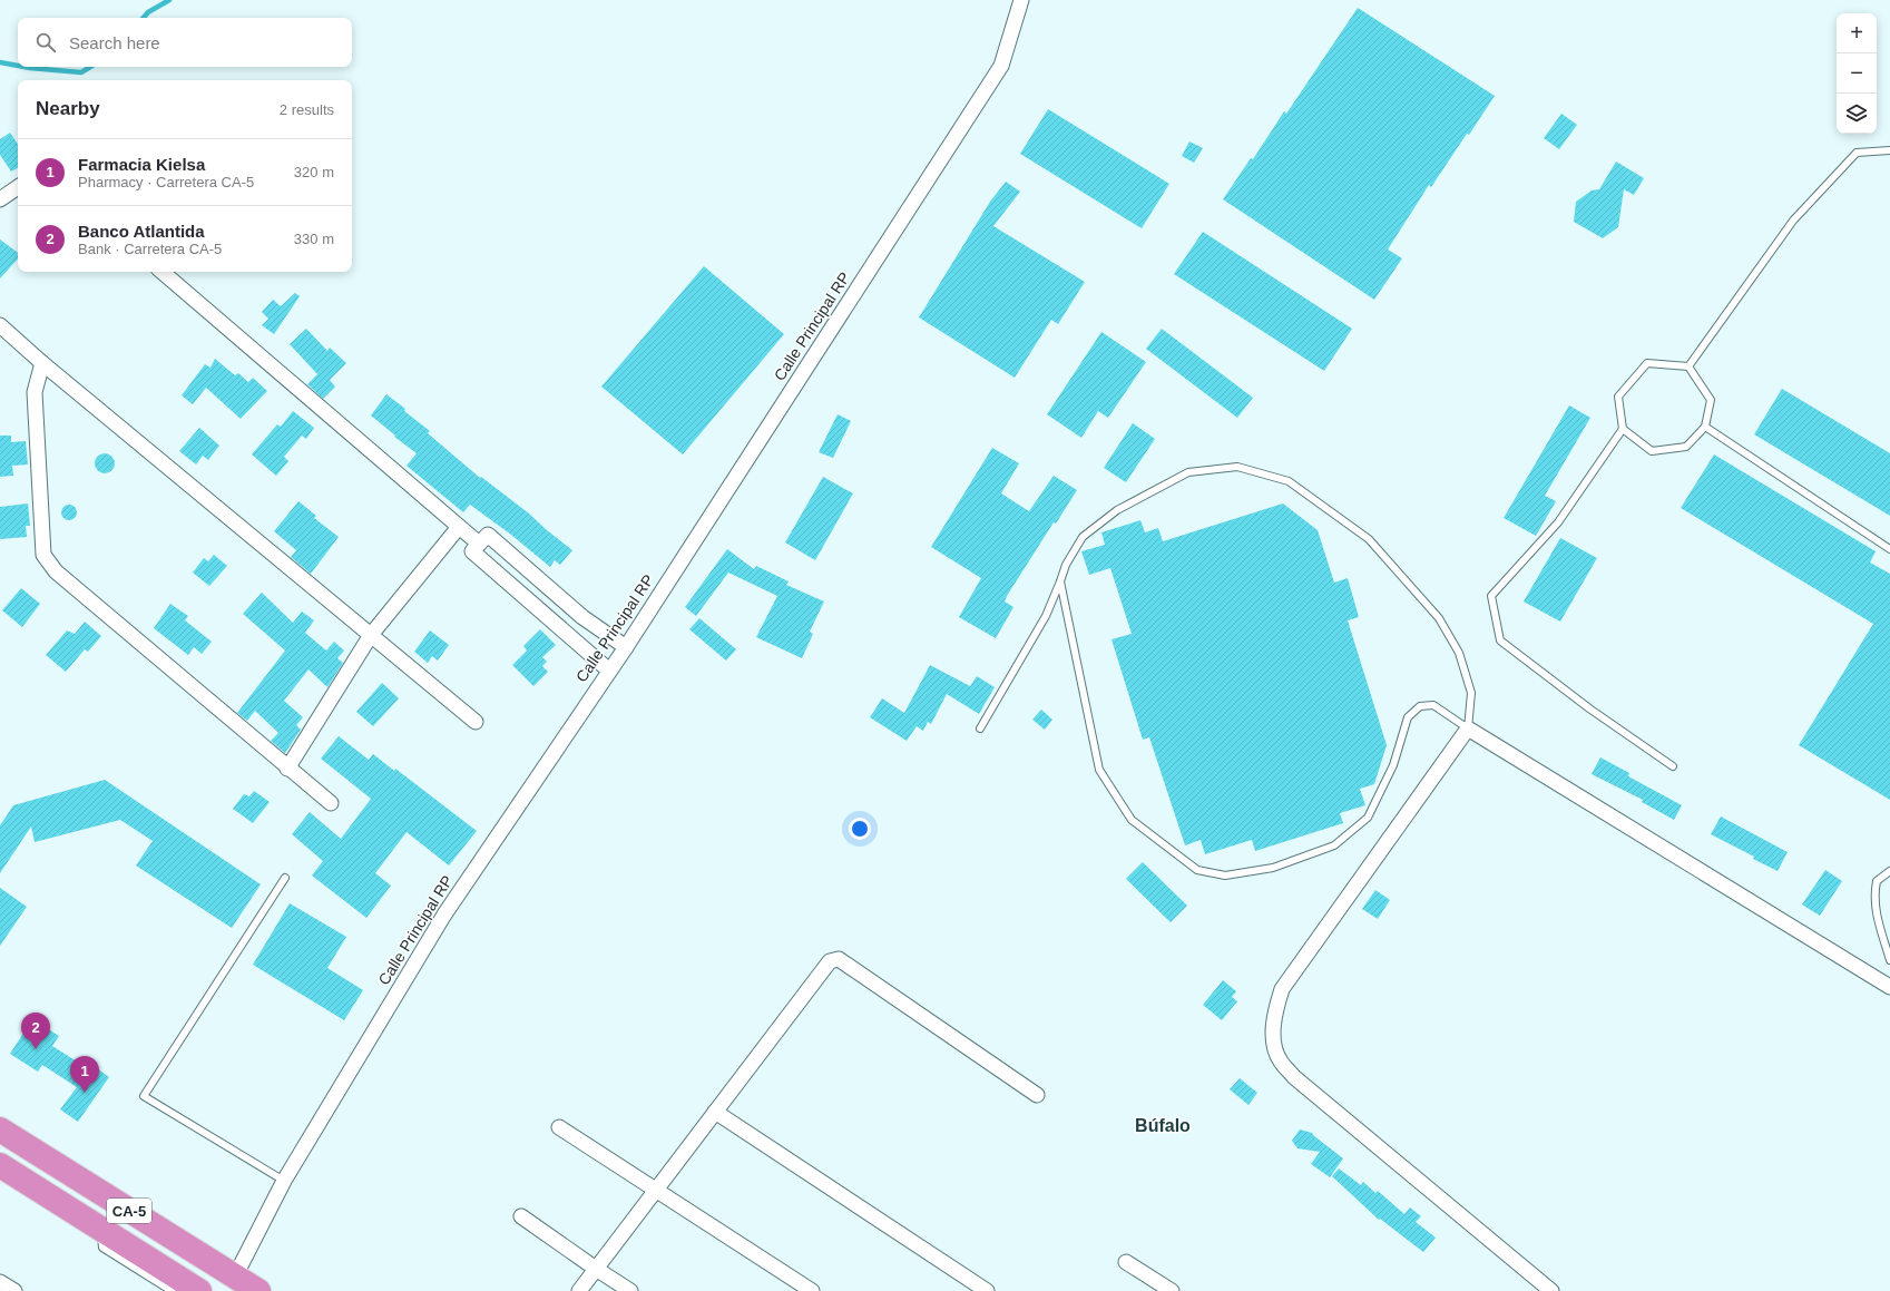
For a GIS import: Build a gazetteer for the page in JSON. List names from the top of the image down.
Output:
{
  "streets": {
    "highway": ["CA-5"],
    "street": ["Calle Principal RP"]
  },
  "crossings": [
    ["Calle Principal RP", "CA-5"]
  ],
  "districts": ["Búfalo"],
  "page": {
    "map_buttons": ["+", "−"],
    "search": "Search here",
    "heading": ["Nearby", "2 results"],
    "list": [
      {
        "mark": "1",
        "name": "Farmacia Kielsa",
        "note": "Pharmacy · Carretera CA-5",
        "value": "320 m"
      },
      {
        "mark": "2",
        "name": "Banco Atlantida",
        "note": "Bank · Carretera CA-5",
        "value": "330 m"
      }
    ],
    "pins": ["2", "1"]
  }
}
